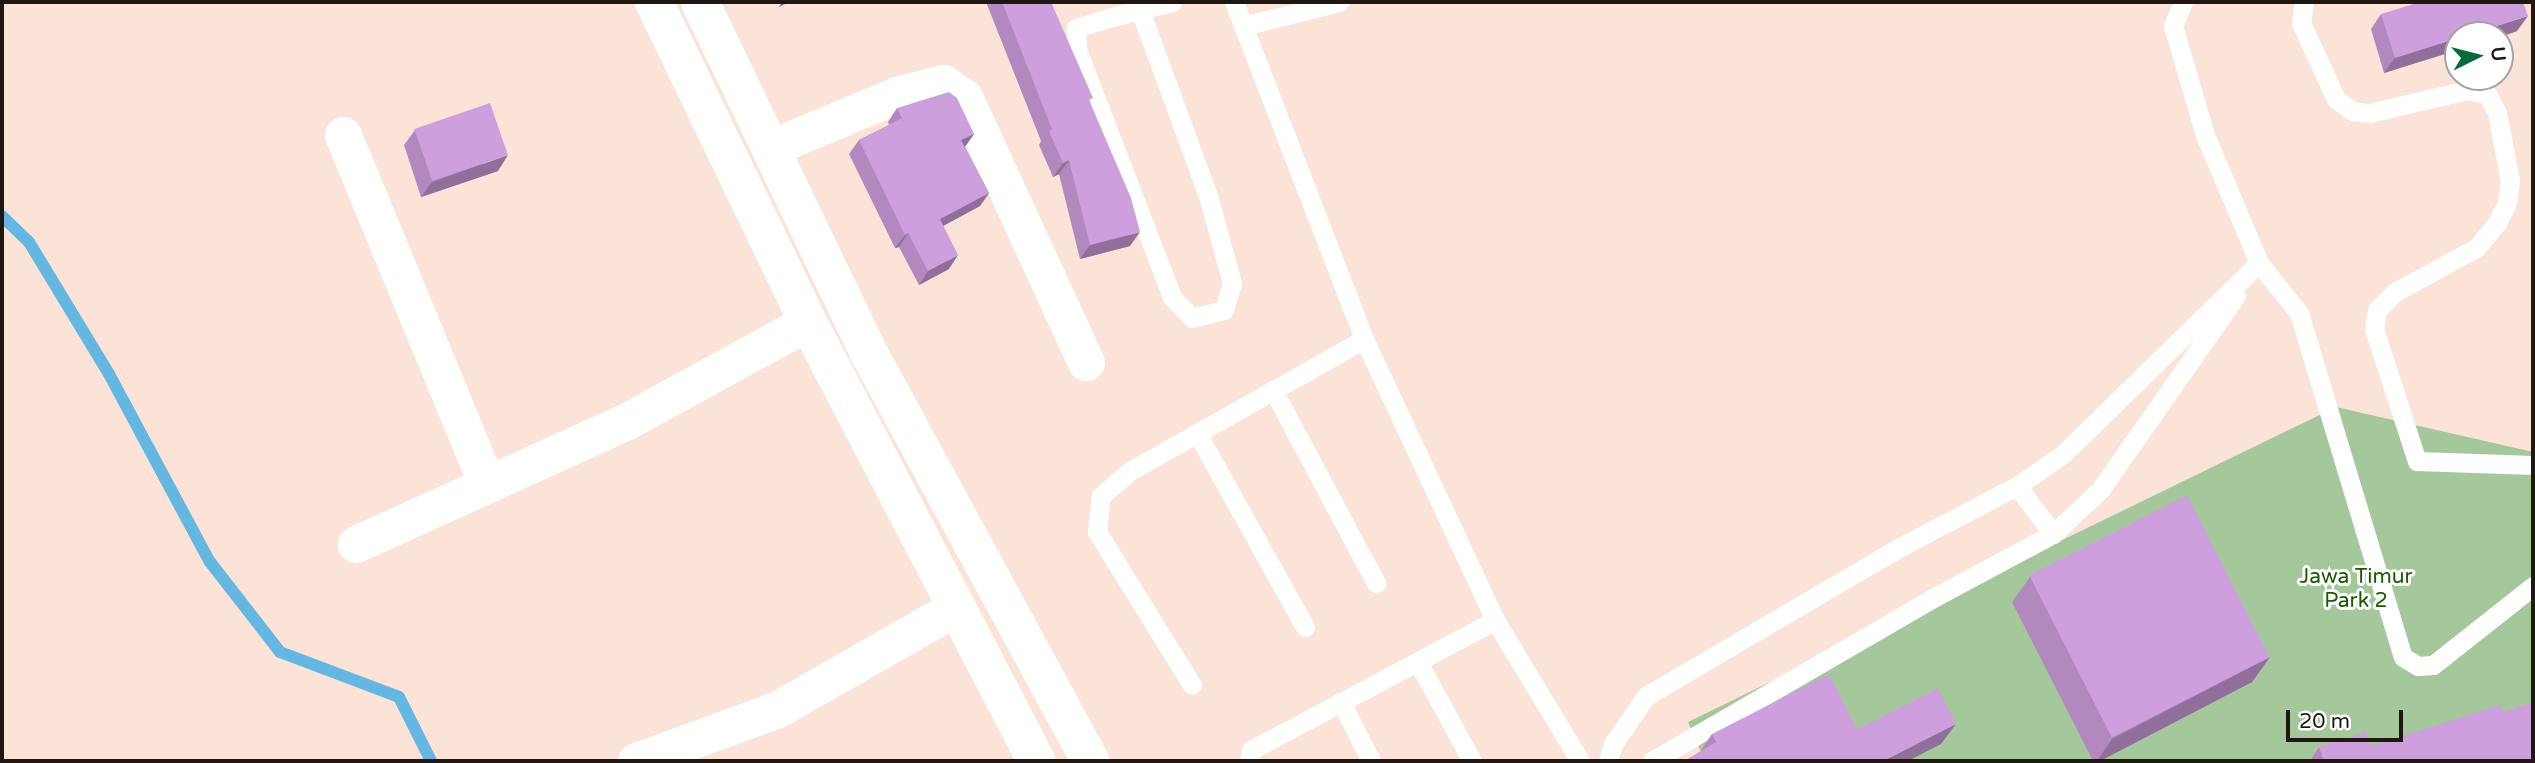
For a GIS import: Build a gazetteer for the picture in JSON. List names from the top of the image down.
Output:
{
  "parks": ["Jawa Timur Park 2"],
  "scale_bar": "20 m",
  "north": "right"
}
